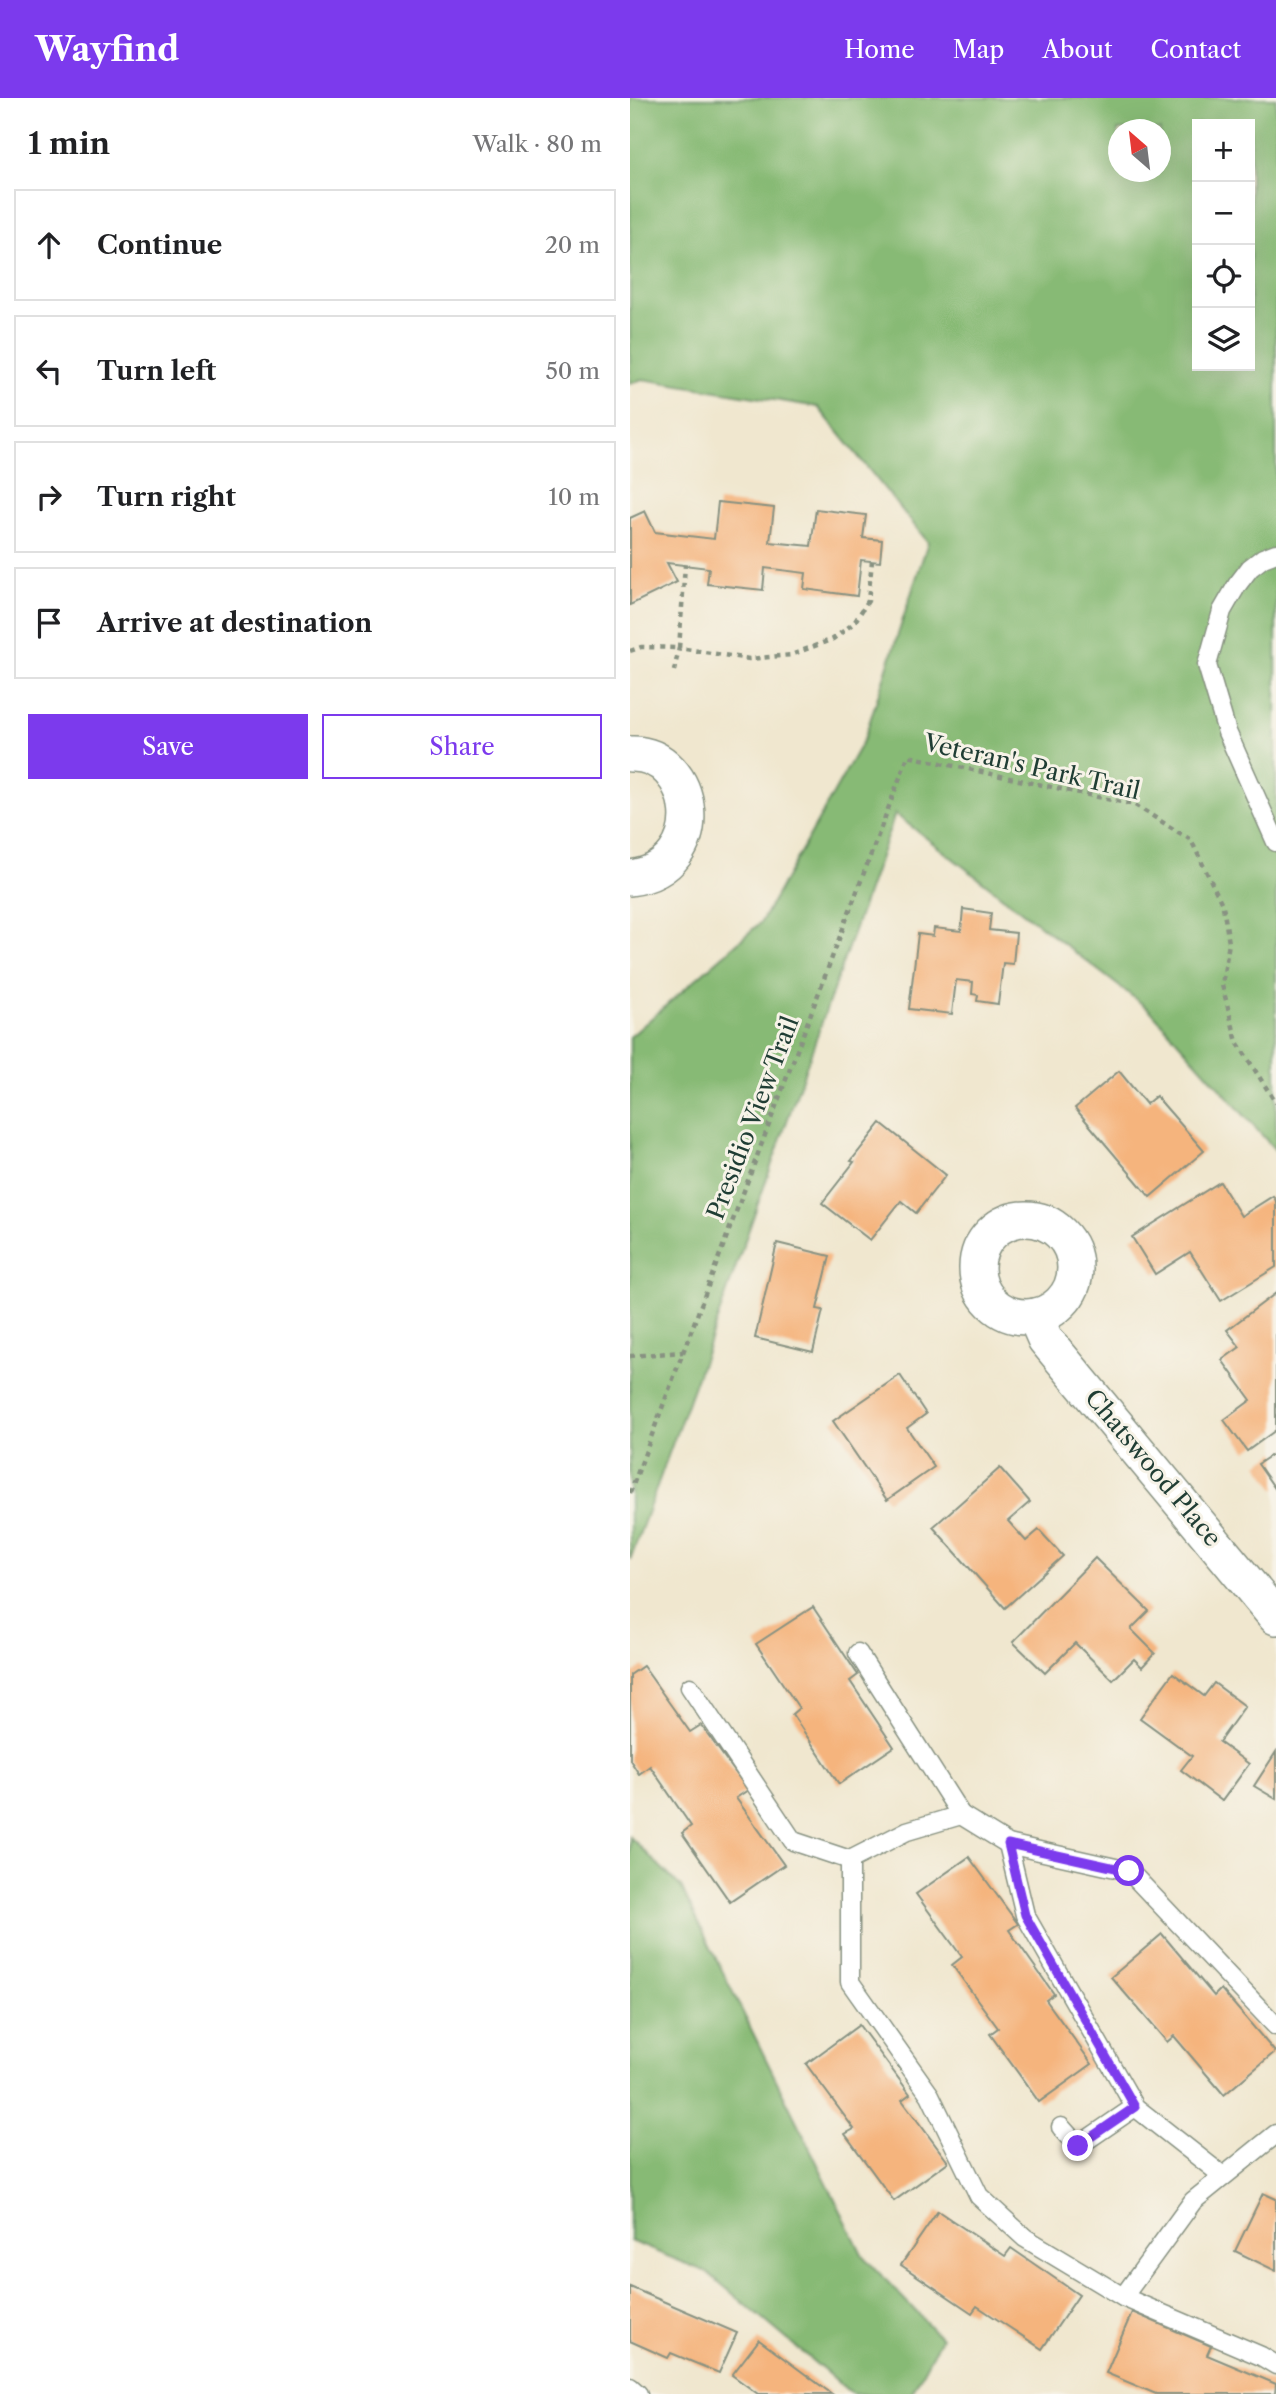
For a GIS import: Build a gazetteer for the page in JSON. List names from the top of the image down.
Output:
{
  "streets": {
    "street": ["Chatswood Place"],
    "path": ["Veteran's Park Trail", "Presidio View Trail"]
  },
  "crossings": [
    ["Veteran's Park Trail", "Presidio View Trail"]
  ],
  "north": "top left",
  "page": {
    "header": "Wayfind",
    "nav": [
      "Home",
      "Map",
      "About",
      "Contact"
    ],
    "heading": ["1 min", "Walk · 80 m"],
    "map_buttons": ["+", "−"],
    "list": [
      ["Continue", "20 m"],
      ["Turn left", "50 m"],
      ["Turn right", "10 m"],
      "Arrive at destination"
    ],
    "buttons": ["Save", "Share"]
  }
}
